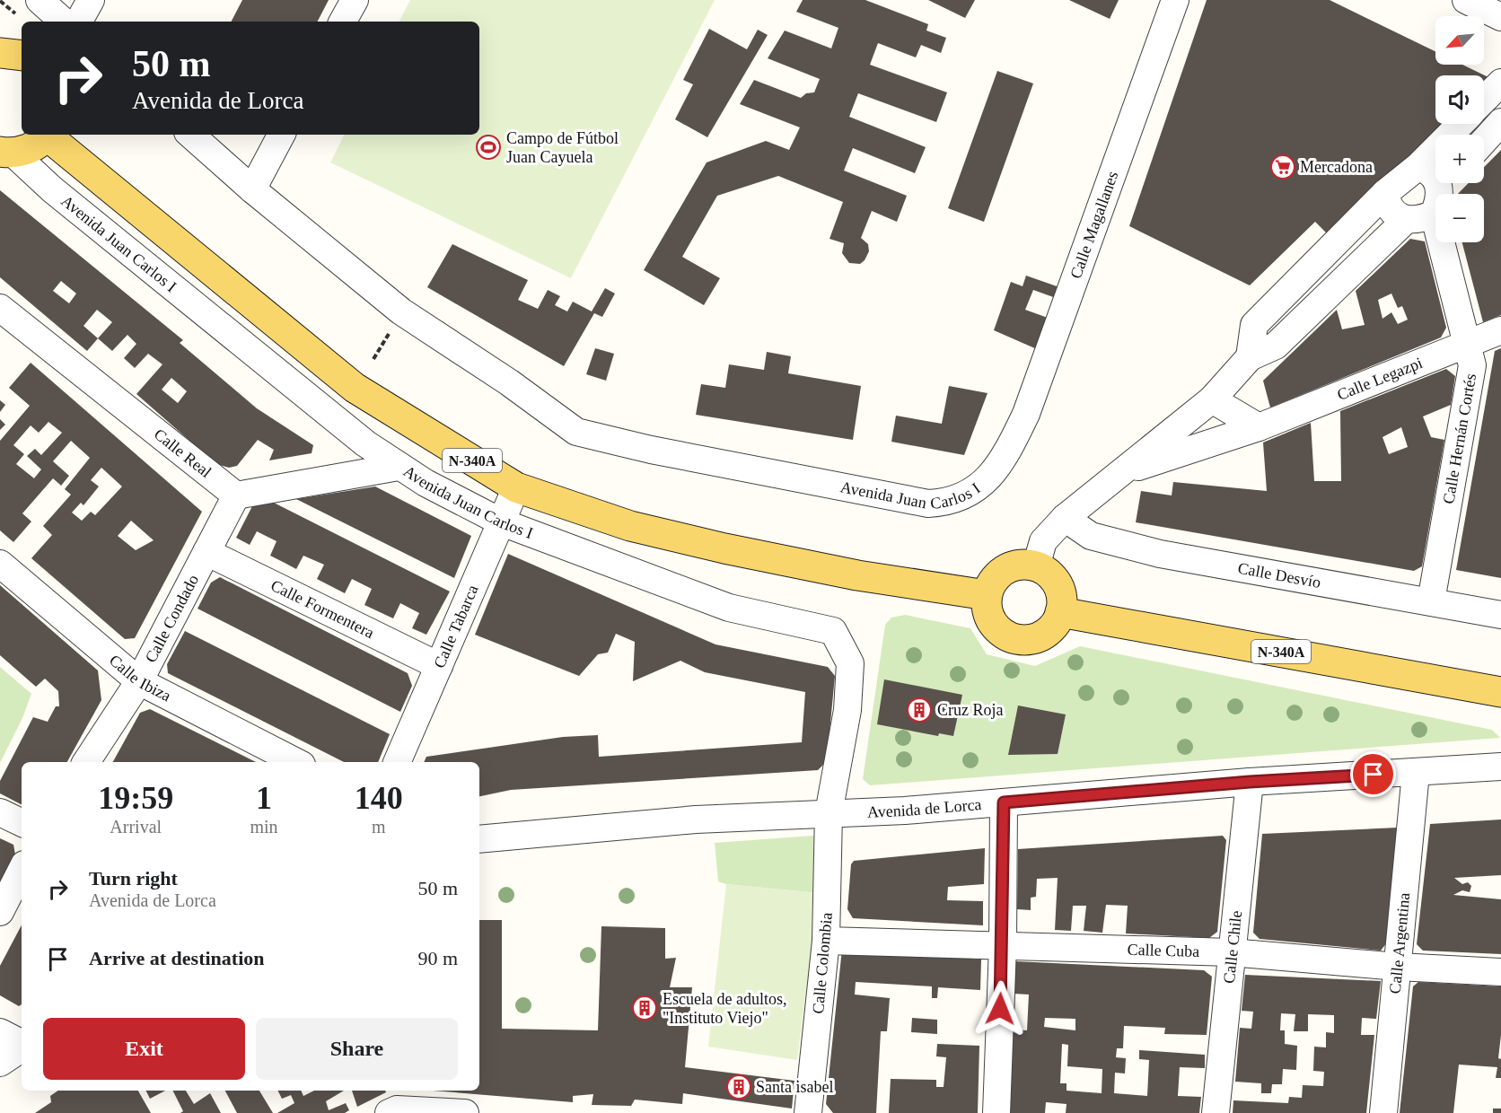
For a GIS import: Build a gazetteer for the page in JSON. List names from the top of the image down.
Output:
{
  "streets": {
    "main road": ["N-340A"],
    "street": [
      "Calle Magallanes",
      "Avenida Juan Carlos I",
      "Calle Legazpi",
      "Calle Hernán Cortés",
      "Calle Real",
      "Calle Desvío",
      "Calle Formentera",
      "Calle Condado",
      "Calle Tabarca",
      "Calle Ibiza",
      "Avenida de Lorca",
      "Calle Argentina",
      "Calle Chile",
      "Calle Cuba",
      "Calle Colombia"
    ]
  },
  "crossings": [
    ["Calle Magallanes", "Avenida Juan Carlos I"],
    ["Avenida Juan Carlos I", "Calle Tabarca"],
    ["Avenida Juan Carlos I", "Avenida de Lorca"],
    ["Avenida Juan Carlos I", "Calle Colombia"],
    ["Calle Legazpi", "Calle Hernán Cortés"],
    ["Calle Legazpi", "N-340A"],
    ["Calle Legazpi", "Calle Desvío"],
    ["Calle Hernán Cortés", "Calle Desvío"],
    ["Calle Real", "Calle Condado"],
    ["N-340A", "Calle Tabarca"],
    ["Calle Formentera", "Calle Condado"],
    ["Calle Formentera", "Calle Tabarca"],
    ["Calle Condado", "Calle Ibiza"],
    ["Avenida de Lorca", "Calle Argentina"],
    ["Avenida de Lorca", "Calle Chile"],
    ["Avenida de Lorca", "Calle Colombia"],
    ["Calle Argentina", "Calle Cuba"],
    ["Calle Chile", "Calle Cuba"],
    ["Calle Cuba", "Calle Colombia"]
  ],
  "places": {
    "sports": ["Campo de Fútbol Juan Cayuela"],
    "supermarket": ["Mercadona"],
    "building": ["Cruz Roja", "Escuela de adultos, \"Instituto Viejo\"", "Santa isabel"]
  },
  "north": "bottom left",
  "page": {
    "map_buttons": ["+", "−"],
    "turn": ["50 m", "Avenida de Lorca"],
    "eta": [
      "19:59",
      "Arrival",
      "1",
      "min",
      "140",
      "m"
    ],
    "list": [
      {
        "name": "Turn right",
        "note": "Avenida de Lorca",
        "value": "50 m"
      },
      {
        "name": "Arrive at destination",
        "value": "90 m"
      }
    ],
    "buttons": ["Exit", "Share"]
  }
}
